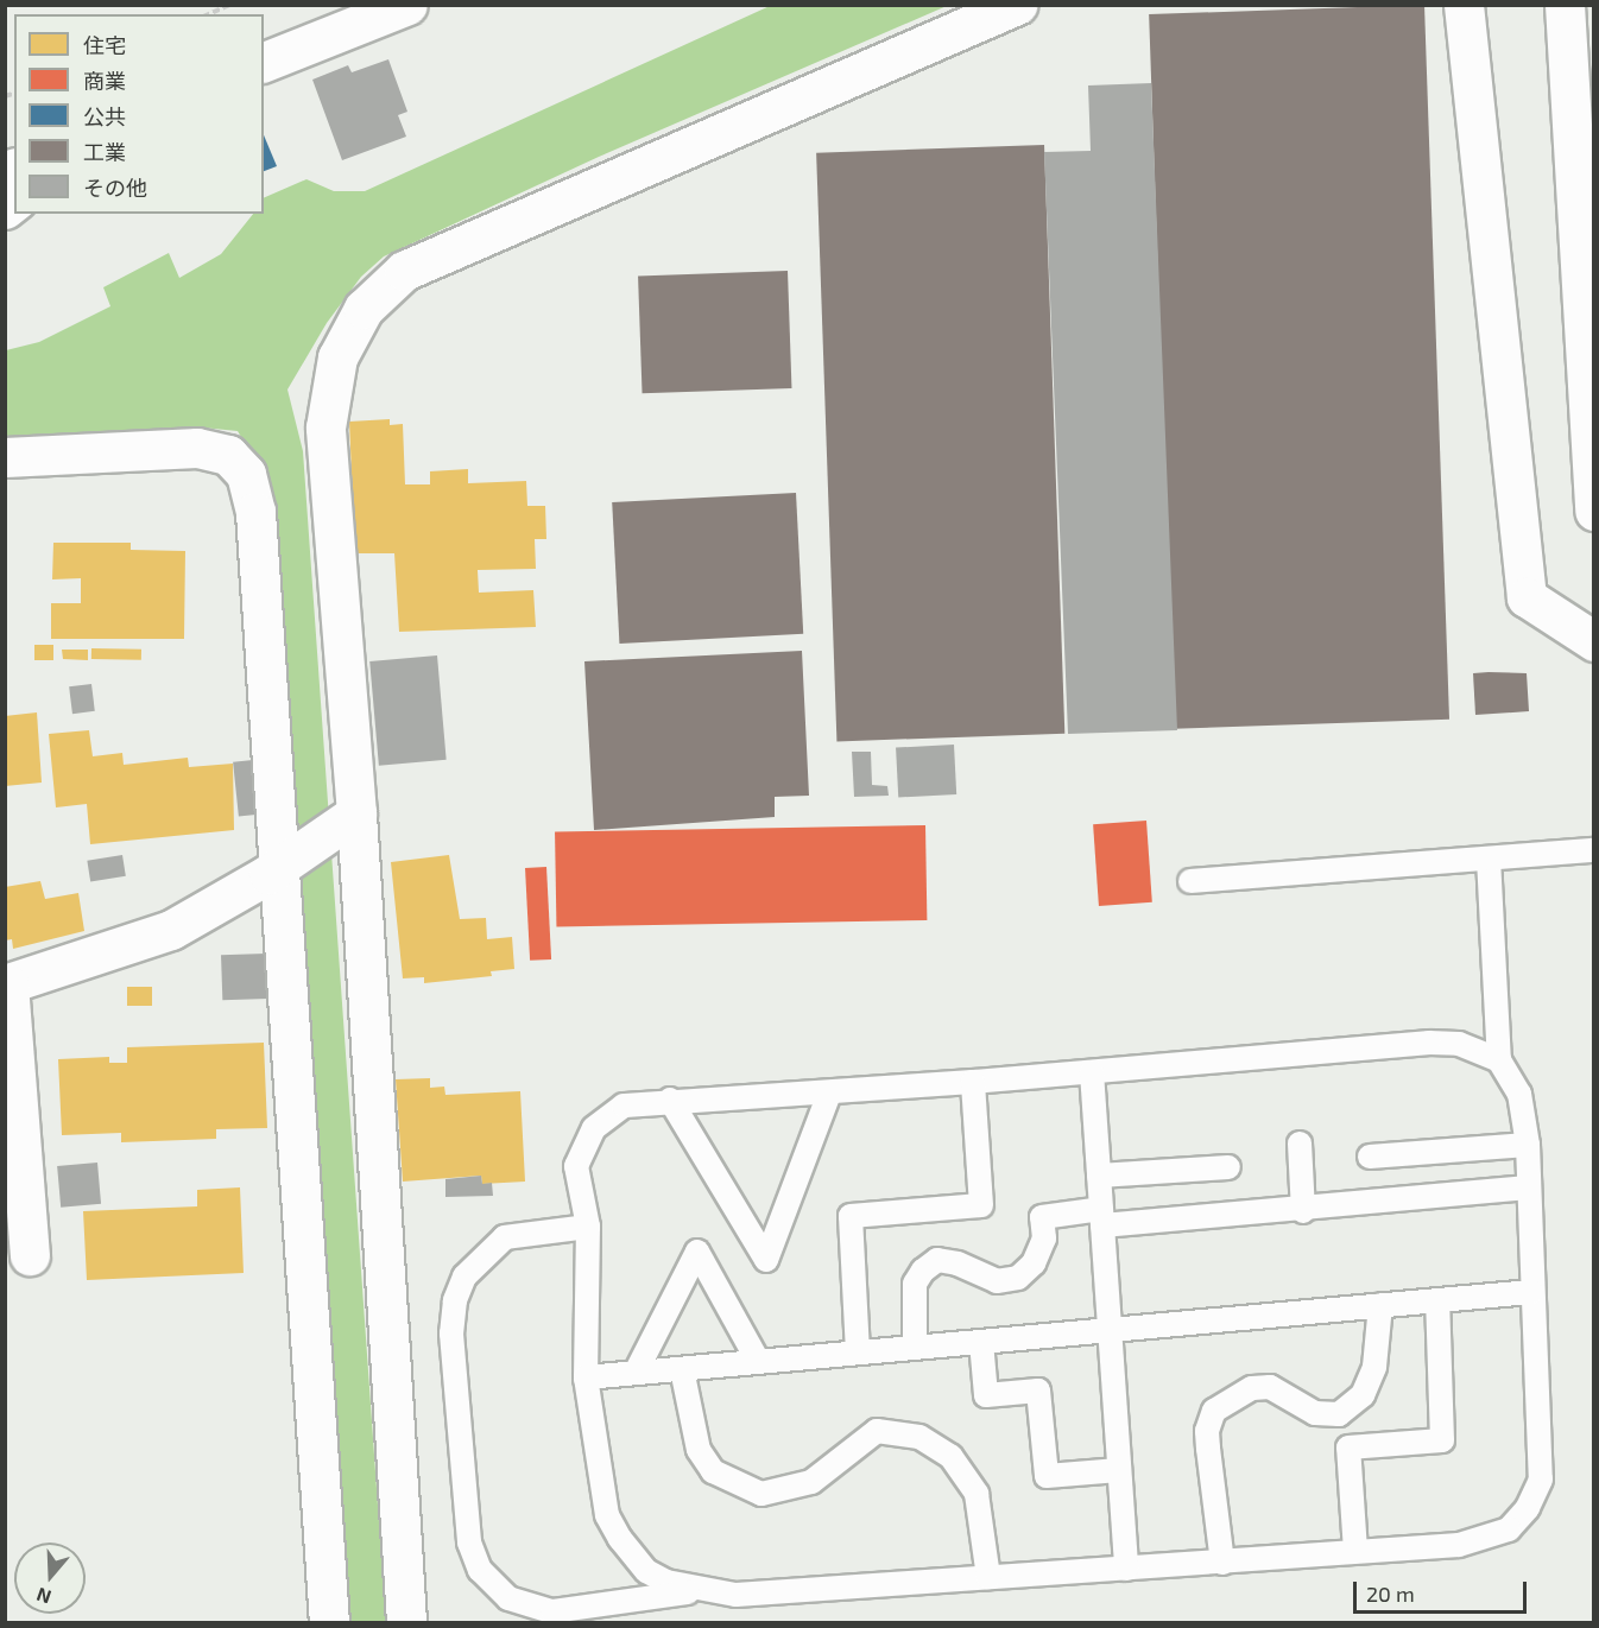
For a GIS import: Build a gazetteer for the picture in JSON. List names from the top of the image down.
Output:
{
  "legend": [
    "住宅",
    "商業",
    "公共",
    "工業",
    "その他"
  ],
  "scale_bar": "20 m",
  "north": "bottom"
}
